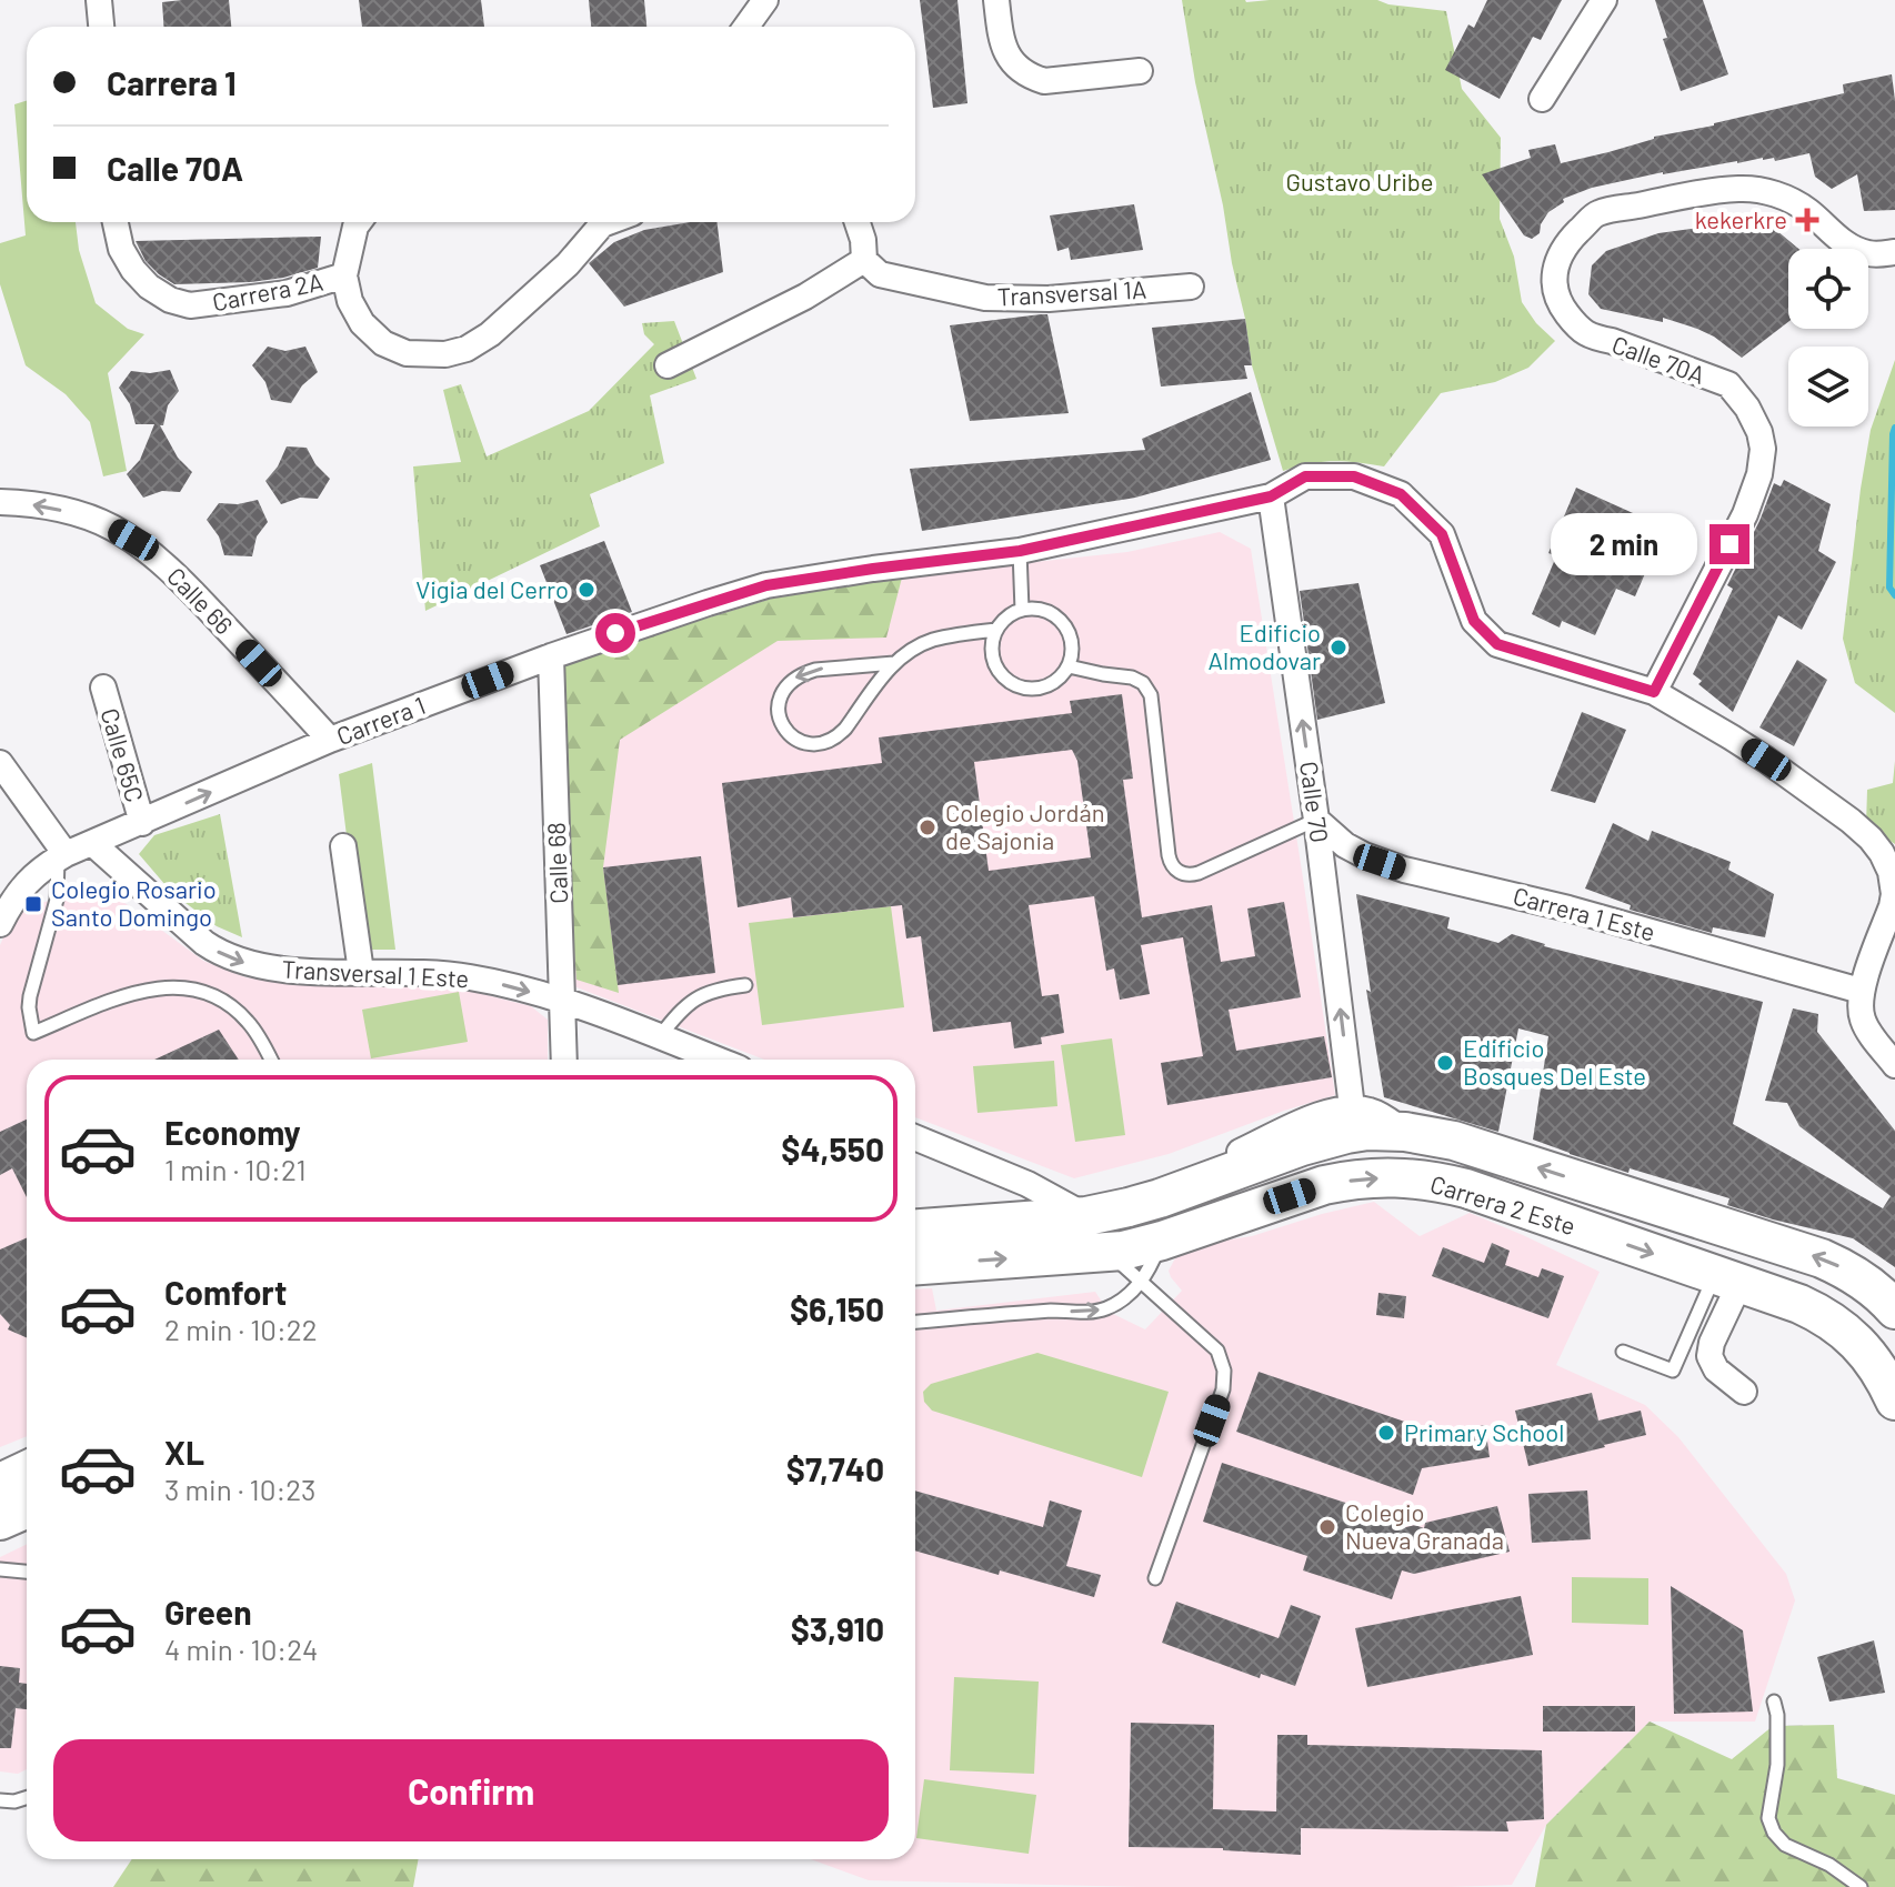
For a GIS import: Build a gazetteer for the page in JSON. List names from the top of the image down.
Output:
{
  "streets": {
    "main road": ["Carrera 2 Este"],
    "street": [
      "Carrera 2A",
      "Transversal 1A",
      "Calle 70A",
      "Calle 66",
      "Carrera 1",
      "Calle 65C",
      "Calle 70",
      "Calle 68",
      "Carrera 1 Este",
      "Transversal 1 Este"
    ]
  },
  "crossings": [
    ["Calle 70A", "Carrera 1"],
    ["Calle 66", "Carrera 1"],
    ["Carrera 1", "Calle 65C"],
    ["Carrera 1", "Calle 70"],
    ["Carrera 1", "Calle 68"],
    ["Carrera 1", "Transversal 1 Este"],
    ["Calle 70", "Carrera 1 Este"],
    ["Calle 68", "Transversal 1 Este"]
  ],
  "one_way": ["Calle 66", "Calle 70", "Transversal 1 Este"],
  "parks": ["Gustavo Uribe"],
  "places": {
    "health": ["kekerkre"],
    "other": [
      "Vigia del Cerro",
      "Edificio Almodovar",
      "Colegio Jordán de Sajonia",
      "Edificio Bosques Del Este",
      "Primary School",
      "Colegio Nueva Granada"
    ],
    "transit": ["Colegio Rosario Santo Domingo"]
  },
  "page": {
    "banner": ["Carrera 1", "Calle 70A"],
    "bubble": "2 min",
    "list": [
      {
        "name": "Economy",
        "note": "1 min · 10:21",
        "value": "$4,550"
      },
      {
        "name": "Comfort",
        "note": "2 min · 10:22",
        "value": "$6,150"
      },
      {
        "name": "XL",
        "note": "3 min · 10:23",
        "value": "$7,740"
      },
      {
        "name": "Green",
        "note": "4 min · 10:24",
        "value": "$3,910"
      }
    ],
    "buttons": "Confirm"
  }
}
